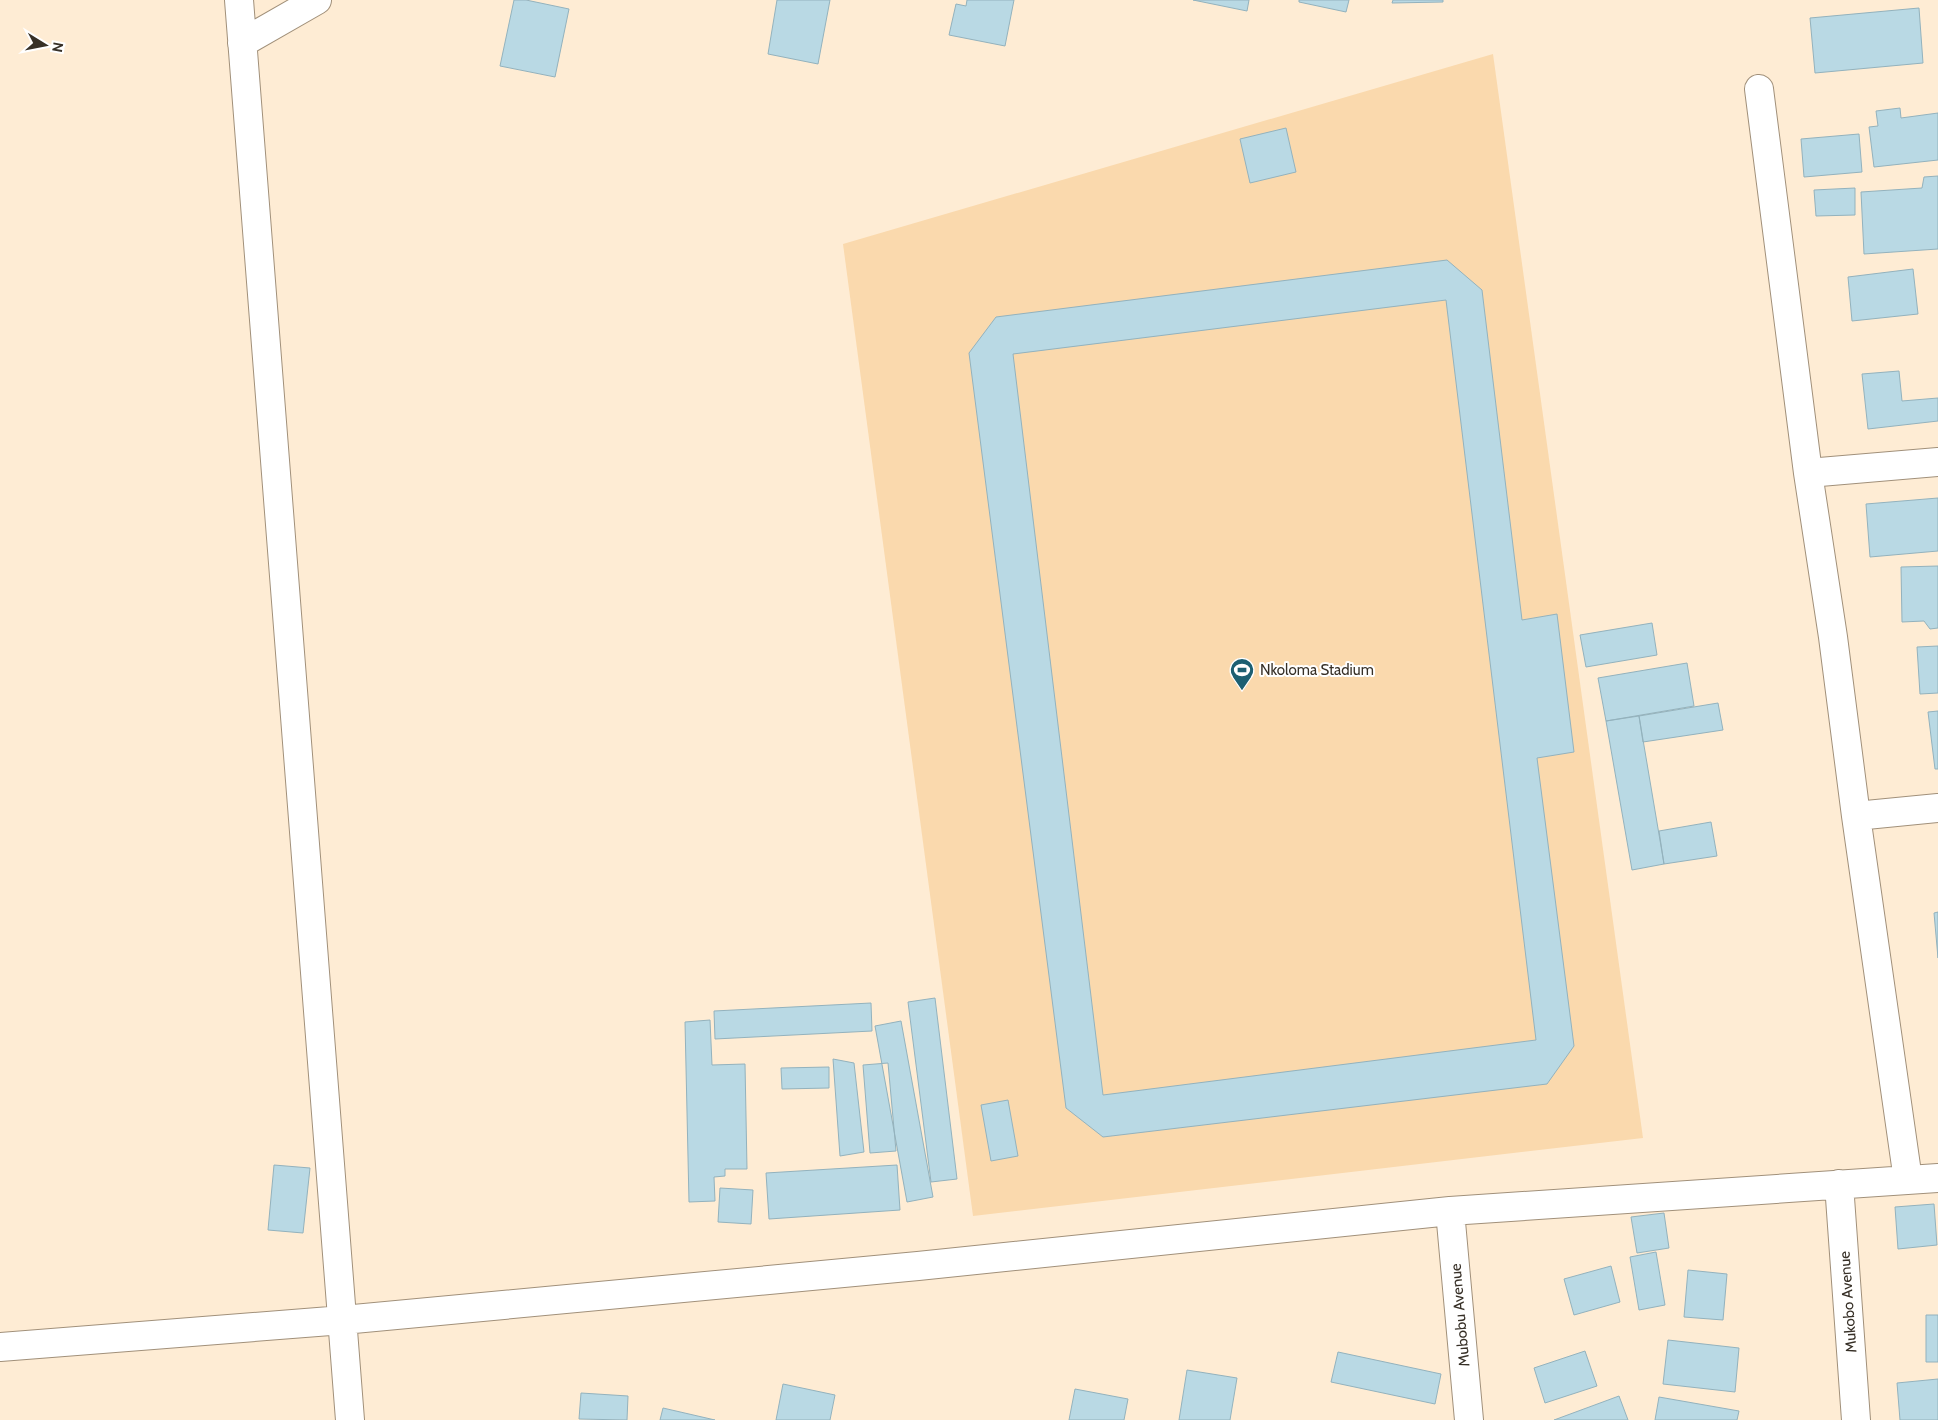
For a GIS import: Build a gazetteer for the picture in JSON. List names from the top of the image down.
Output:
{
  "streets": {
    "street": ["Mukobo Avenue", "Mubobu Avenue"]
  },
  "places": {
    "sports": ["Nkoloma Stadium"]
  },
  "north": "right"
}
